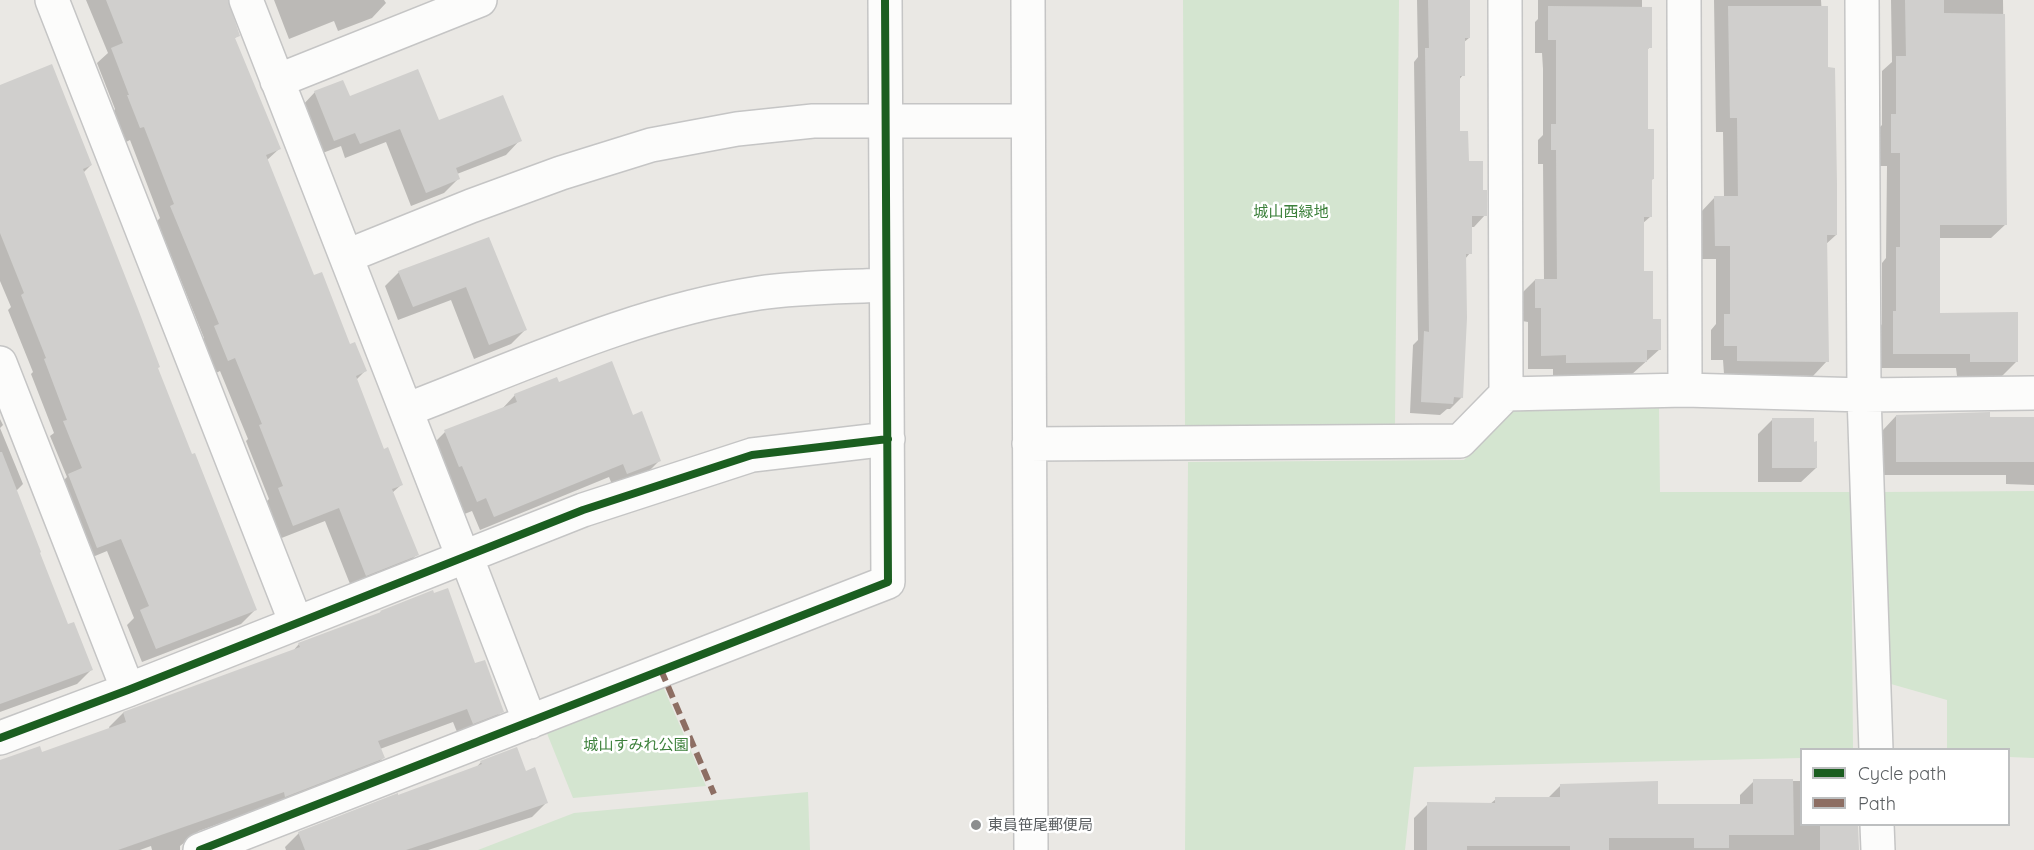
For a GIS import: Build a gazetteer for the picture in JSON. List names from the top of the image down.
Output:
{
  "parks": ["城山西緑地", "城山すみれ公園"],
  "places": ["東員笹尾郵便局"],
  "legend": ["Cycle path", "Path"]
}
